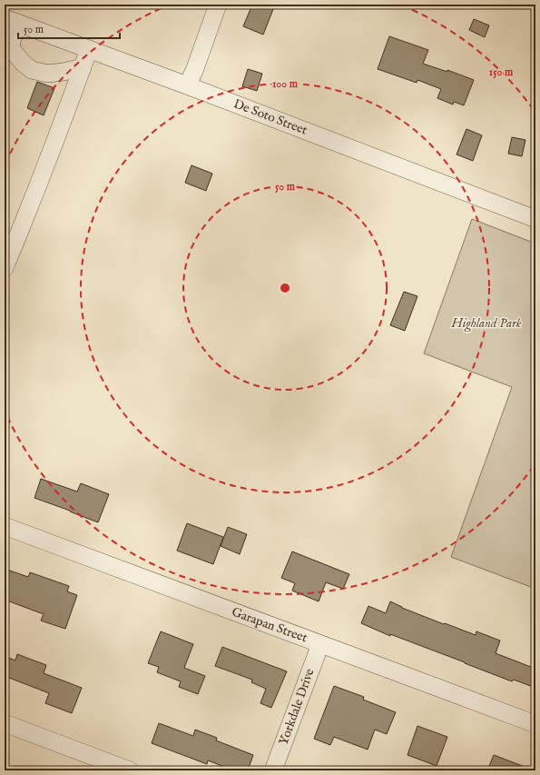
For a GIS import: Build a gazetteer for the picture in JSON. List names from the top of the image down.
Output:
{
  "streets": {
    "street": ["De Soto Street", "Garapan Street", "Yorkdale Drive"]
  },
  "crossings": [
    ["Garapan Street", "Yorkdale Drive"]
  ],
  "parks": ["Highland Park"],
  "scale_bar": "50 m",
  "rings": ["150 m", "100 m", "50 m"]
}
